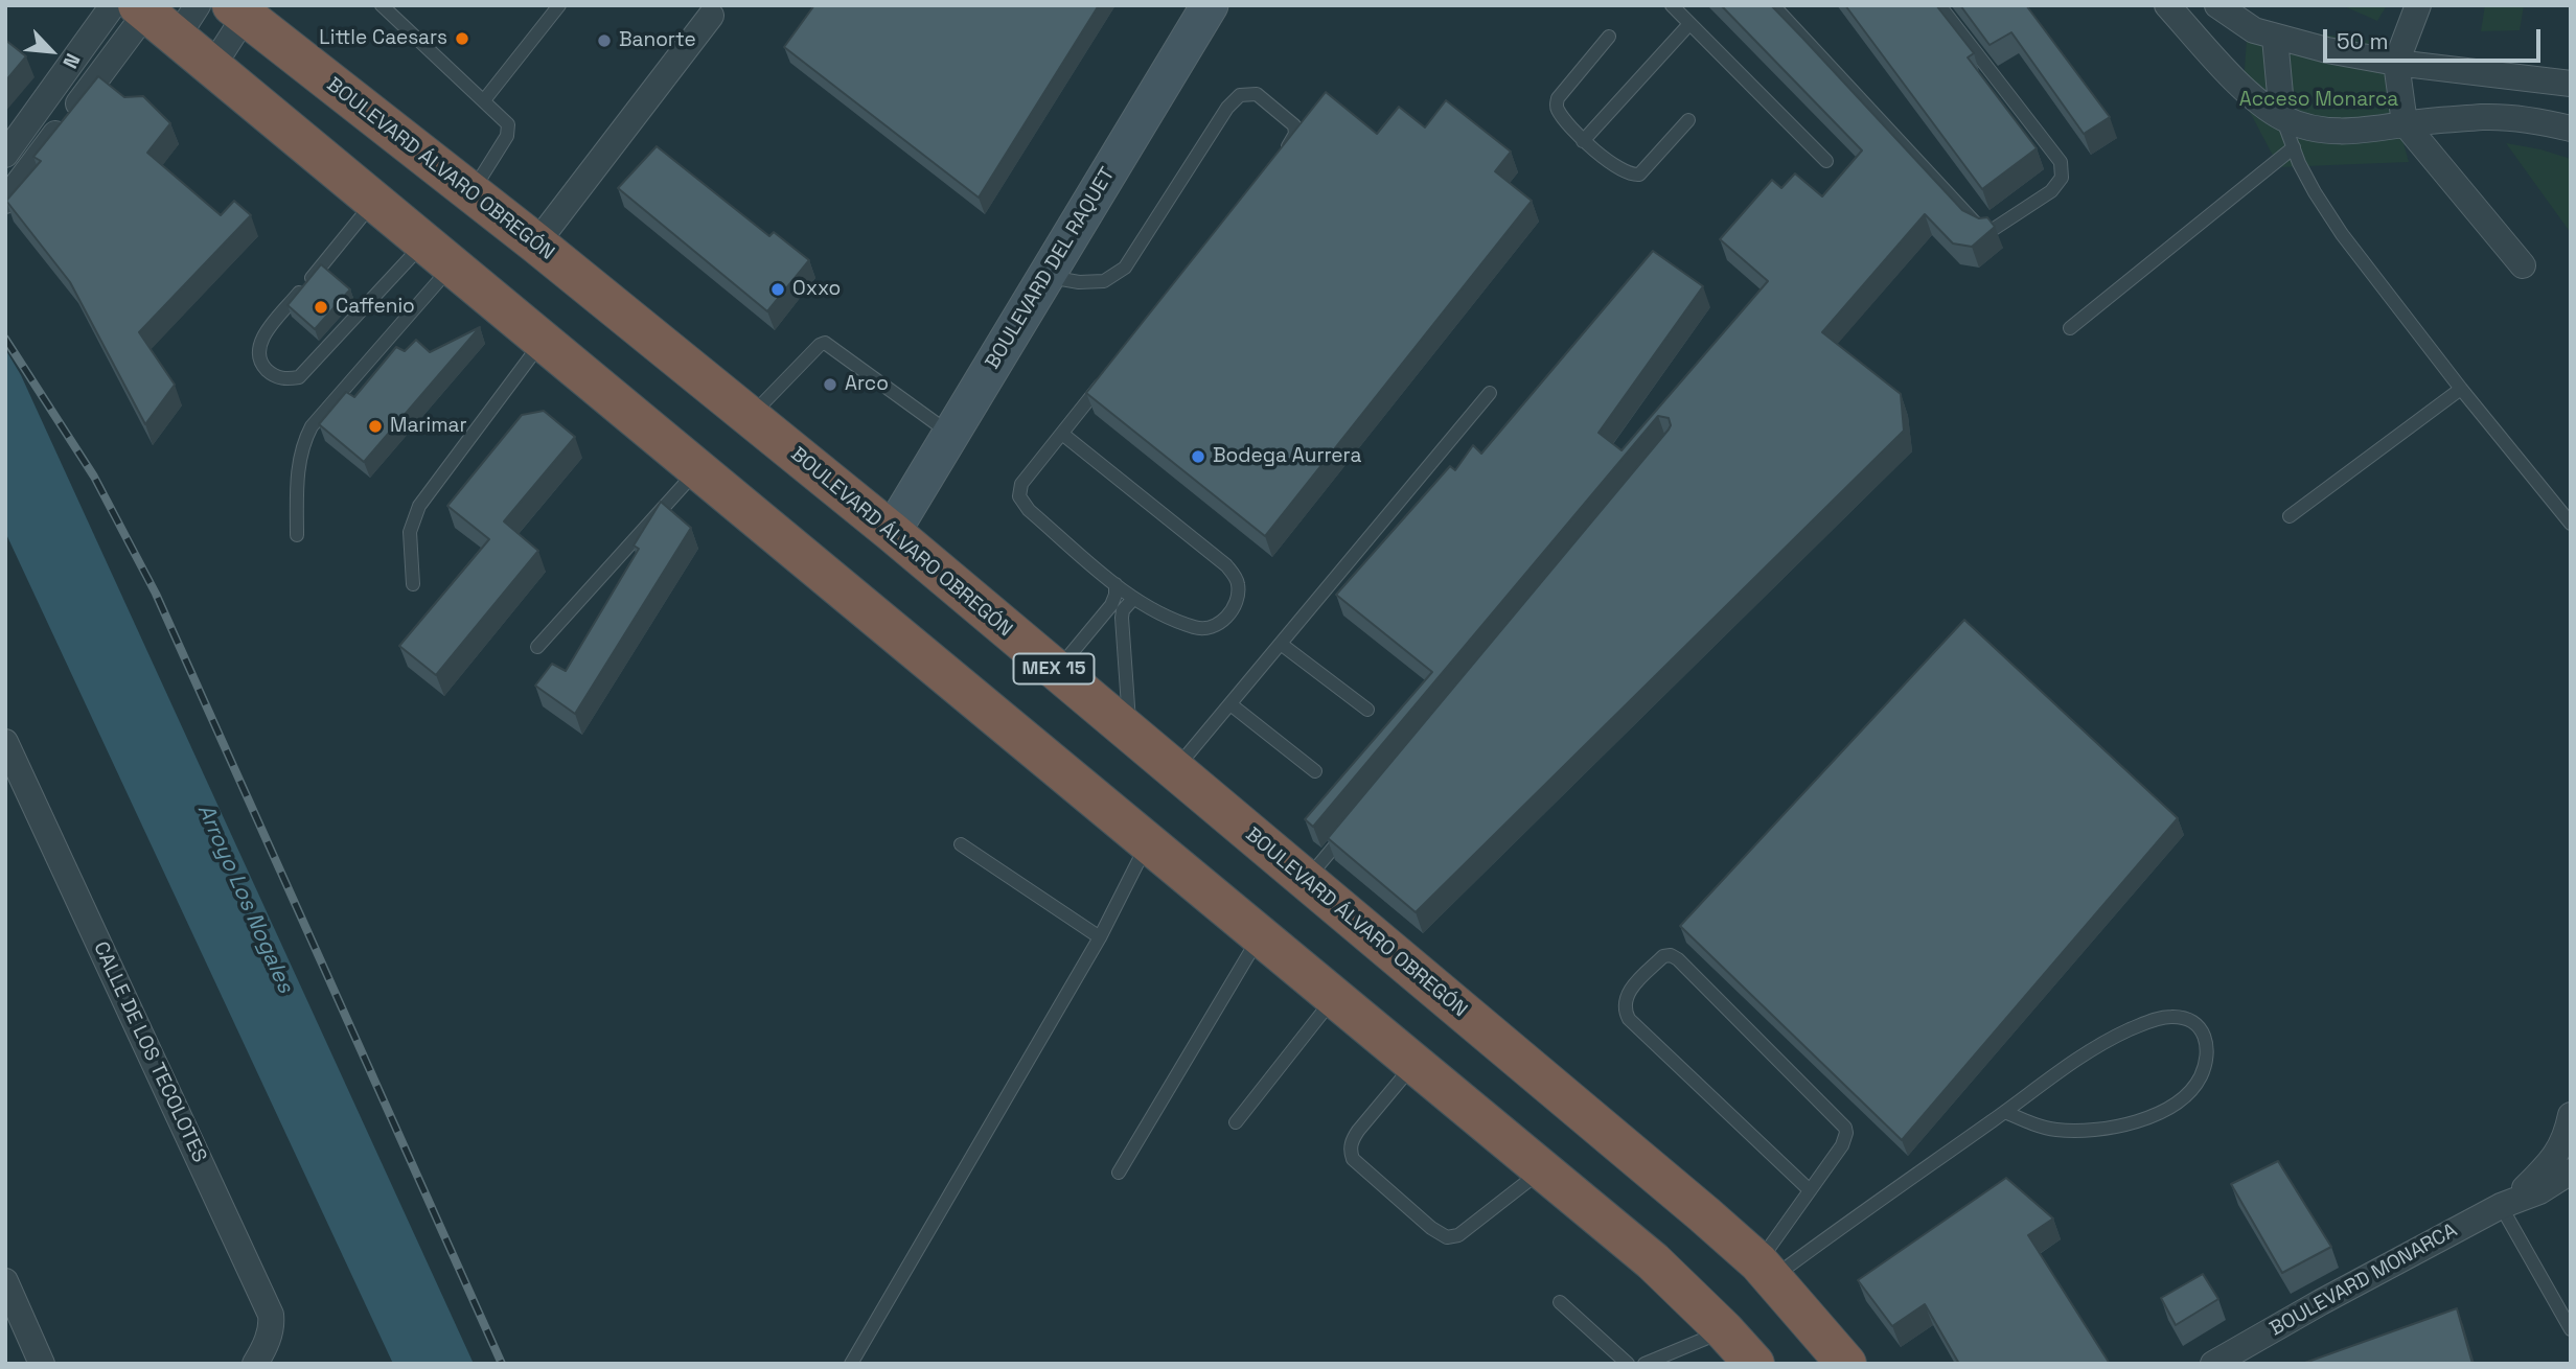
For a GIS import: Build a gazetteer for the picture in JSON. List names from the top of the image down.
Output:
{
  "streets": {
    "highway": ["BOULEVARD ÁLVARO OBREGÓN", "MEX 15"],
    "street": ["BOULEVARD DEL RAQUET", "CALLE DE LOS TECOLOTES", "BOULEVARD MONARCA"]
  },
  "crossings": [
    ["BOULEVARD ÁLVARO OBREGÓN", "BOULEVARD DEL RAQUET"]
  ],
  "water": ["Arroyo Los Nogales"],
  "parks": ["Acceso Monarca"],
  "places": [
    "Little Caesars",
    "Banorte",
    "Oxxo",
    "Caffenio",
    "Arco",
    "Marimar",
    "Bodega Aurrera"
  ],
  "scale_bar": "50 m",
  "north": "bottom right"
}
